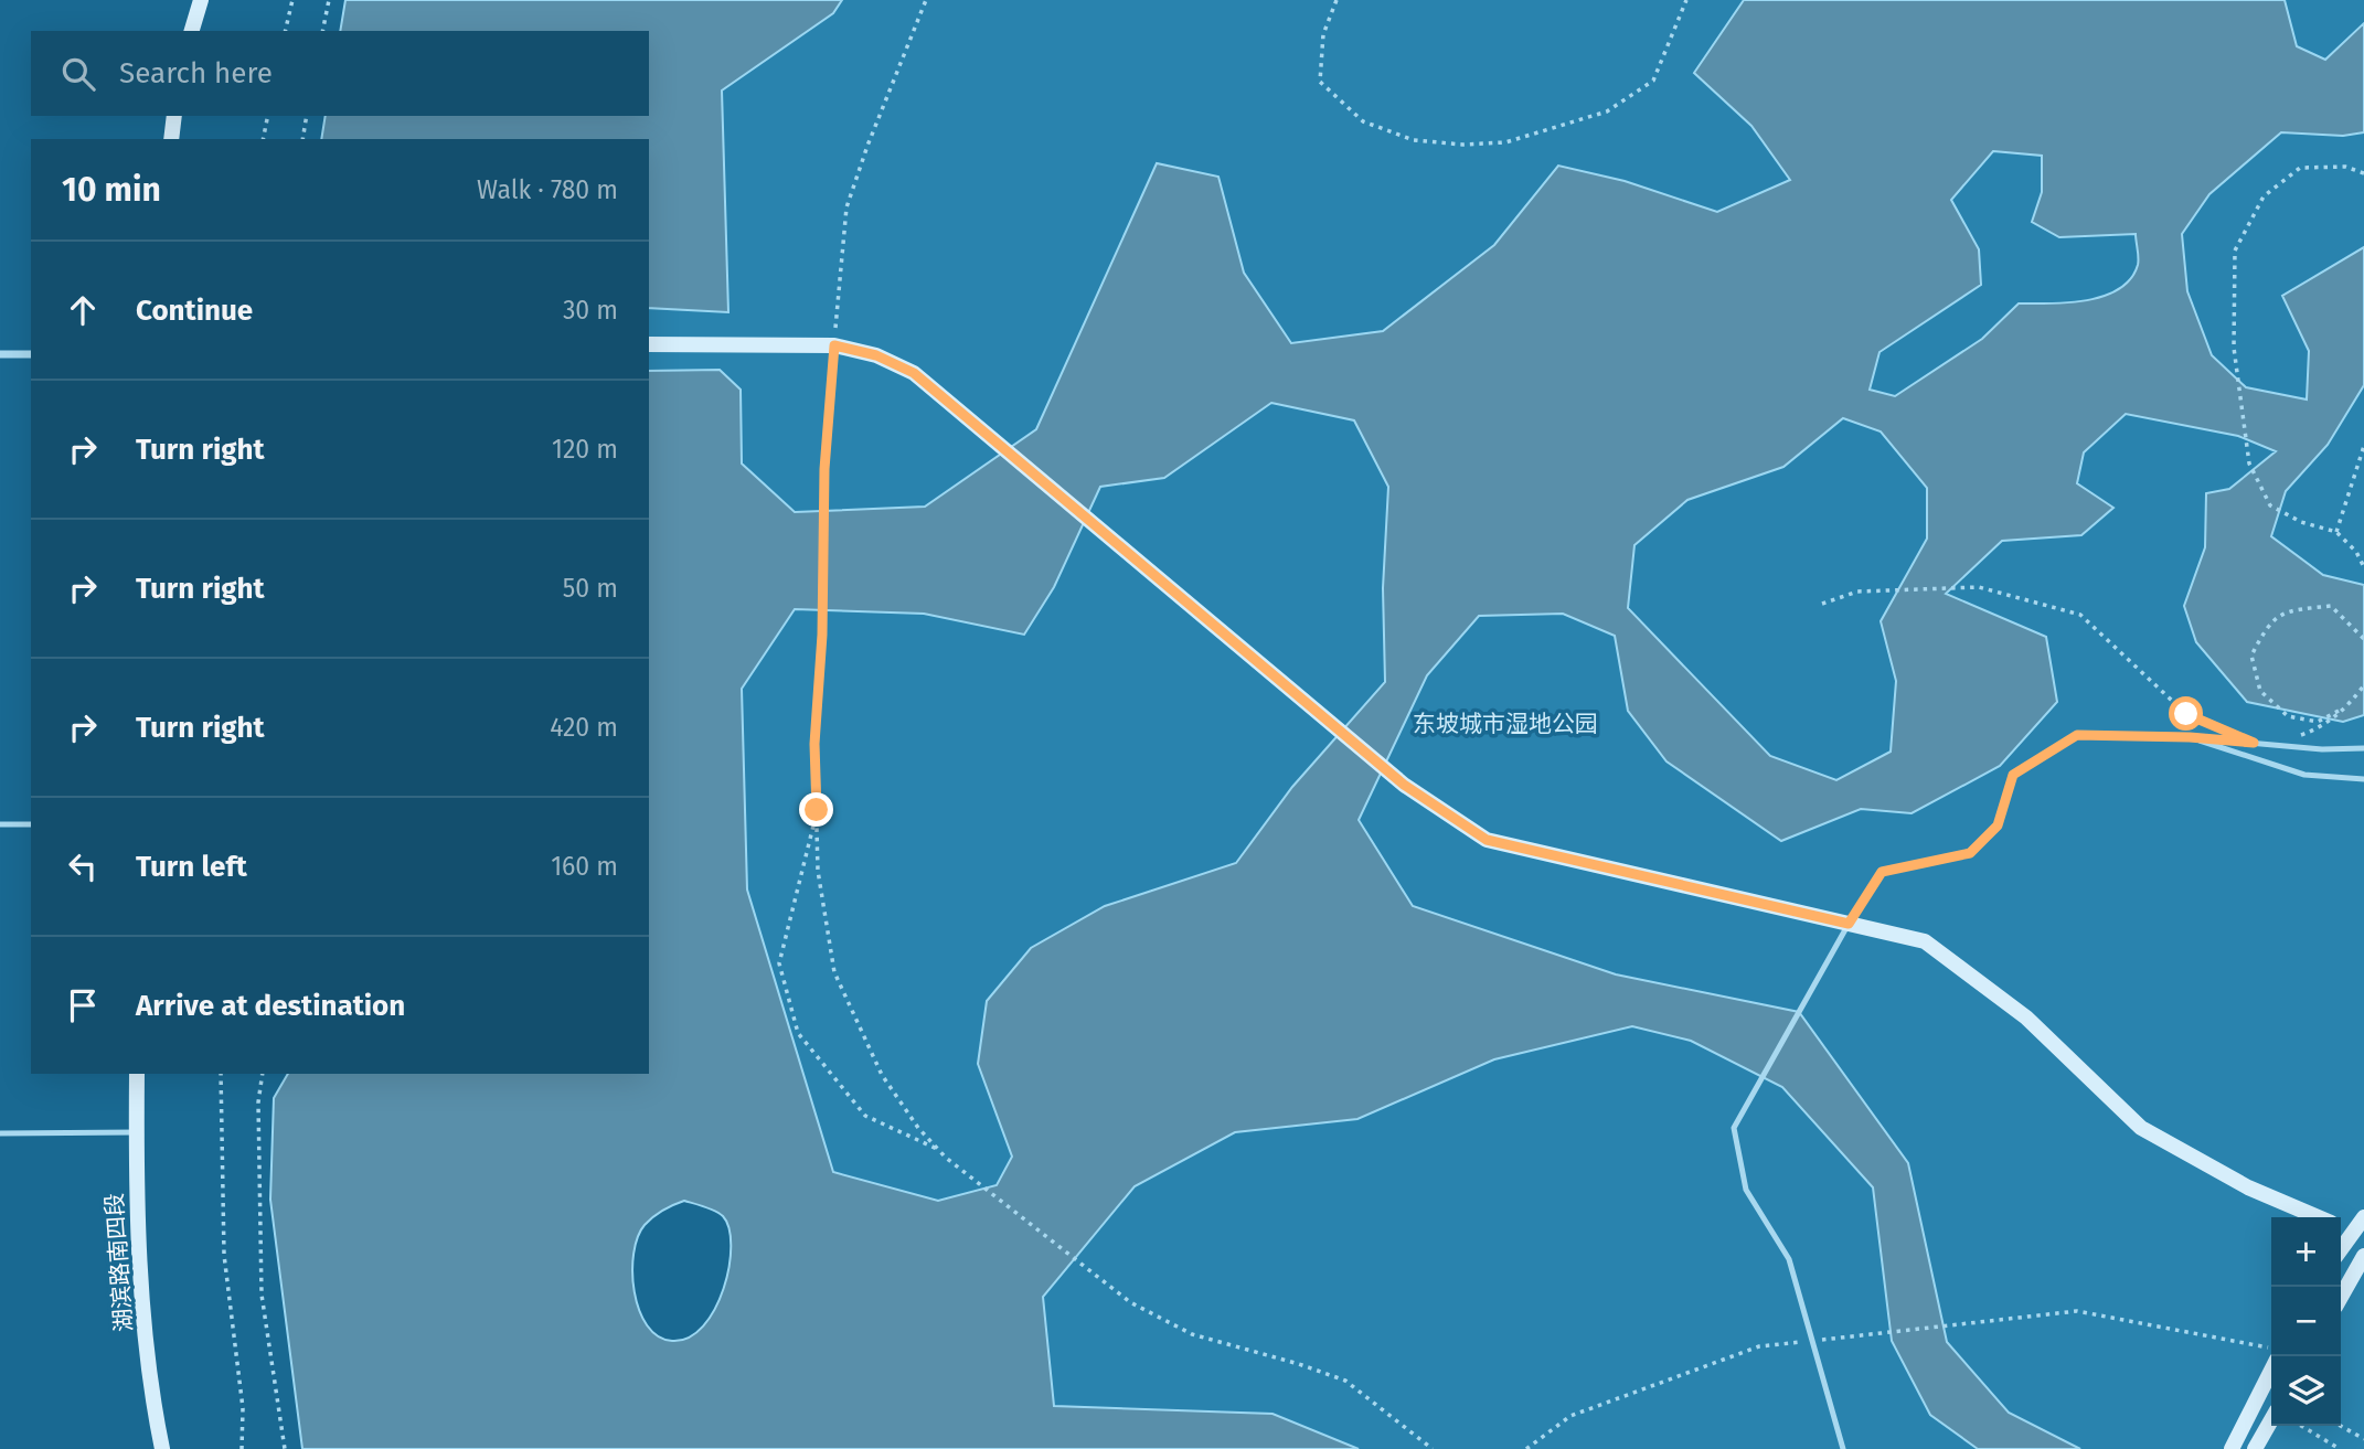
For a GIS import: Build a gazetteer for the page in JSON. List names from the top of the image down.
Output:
{
  "streets": {
    "street": ["湖滨路南四段"]
  },
  "parks": ["东坡城市湿地公园"],
  "page": {
    "search": "Search here",
    "heading": ["10 min", "Walk · 780 m"],
    "list": [
      ["Continue", "30 m"],
      ["Turn right", "120 m"],
      ["Turn right", "50 m"],
      ["Turn right", "420 m"],
      ["Turn left", "160 m"],
      "Arrive at destination"
    ],
    "map_buttons": ["+", "−"]
  }
}
